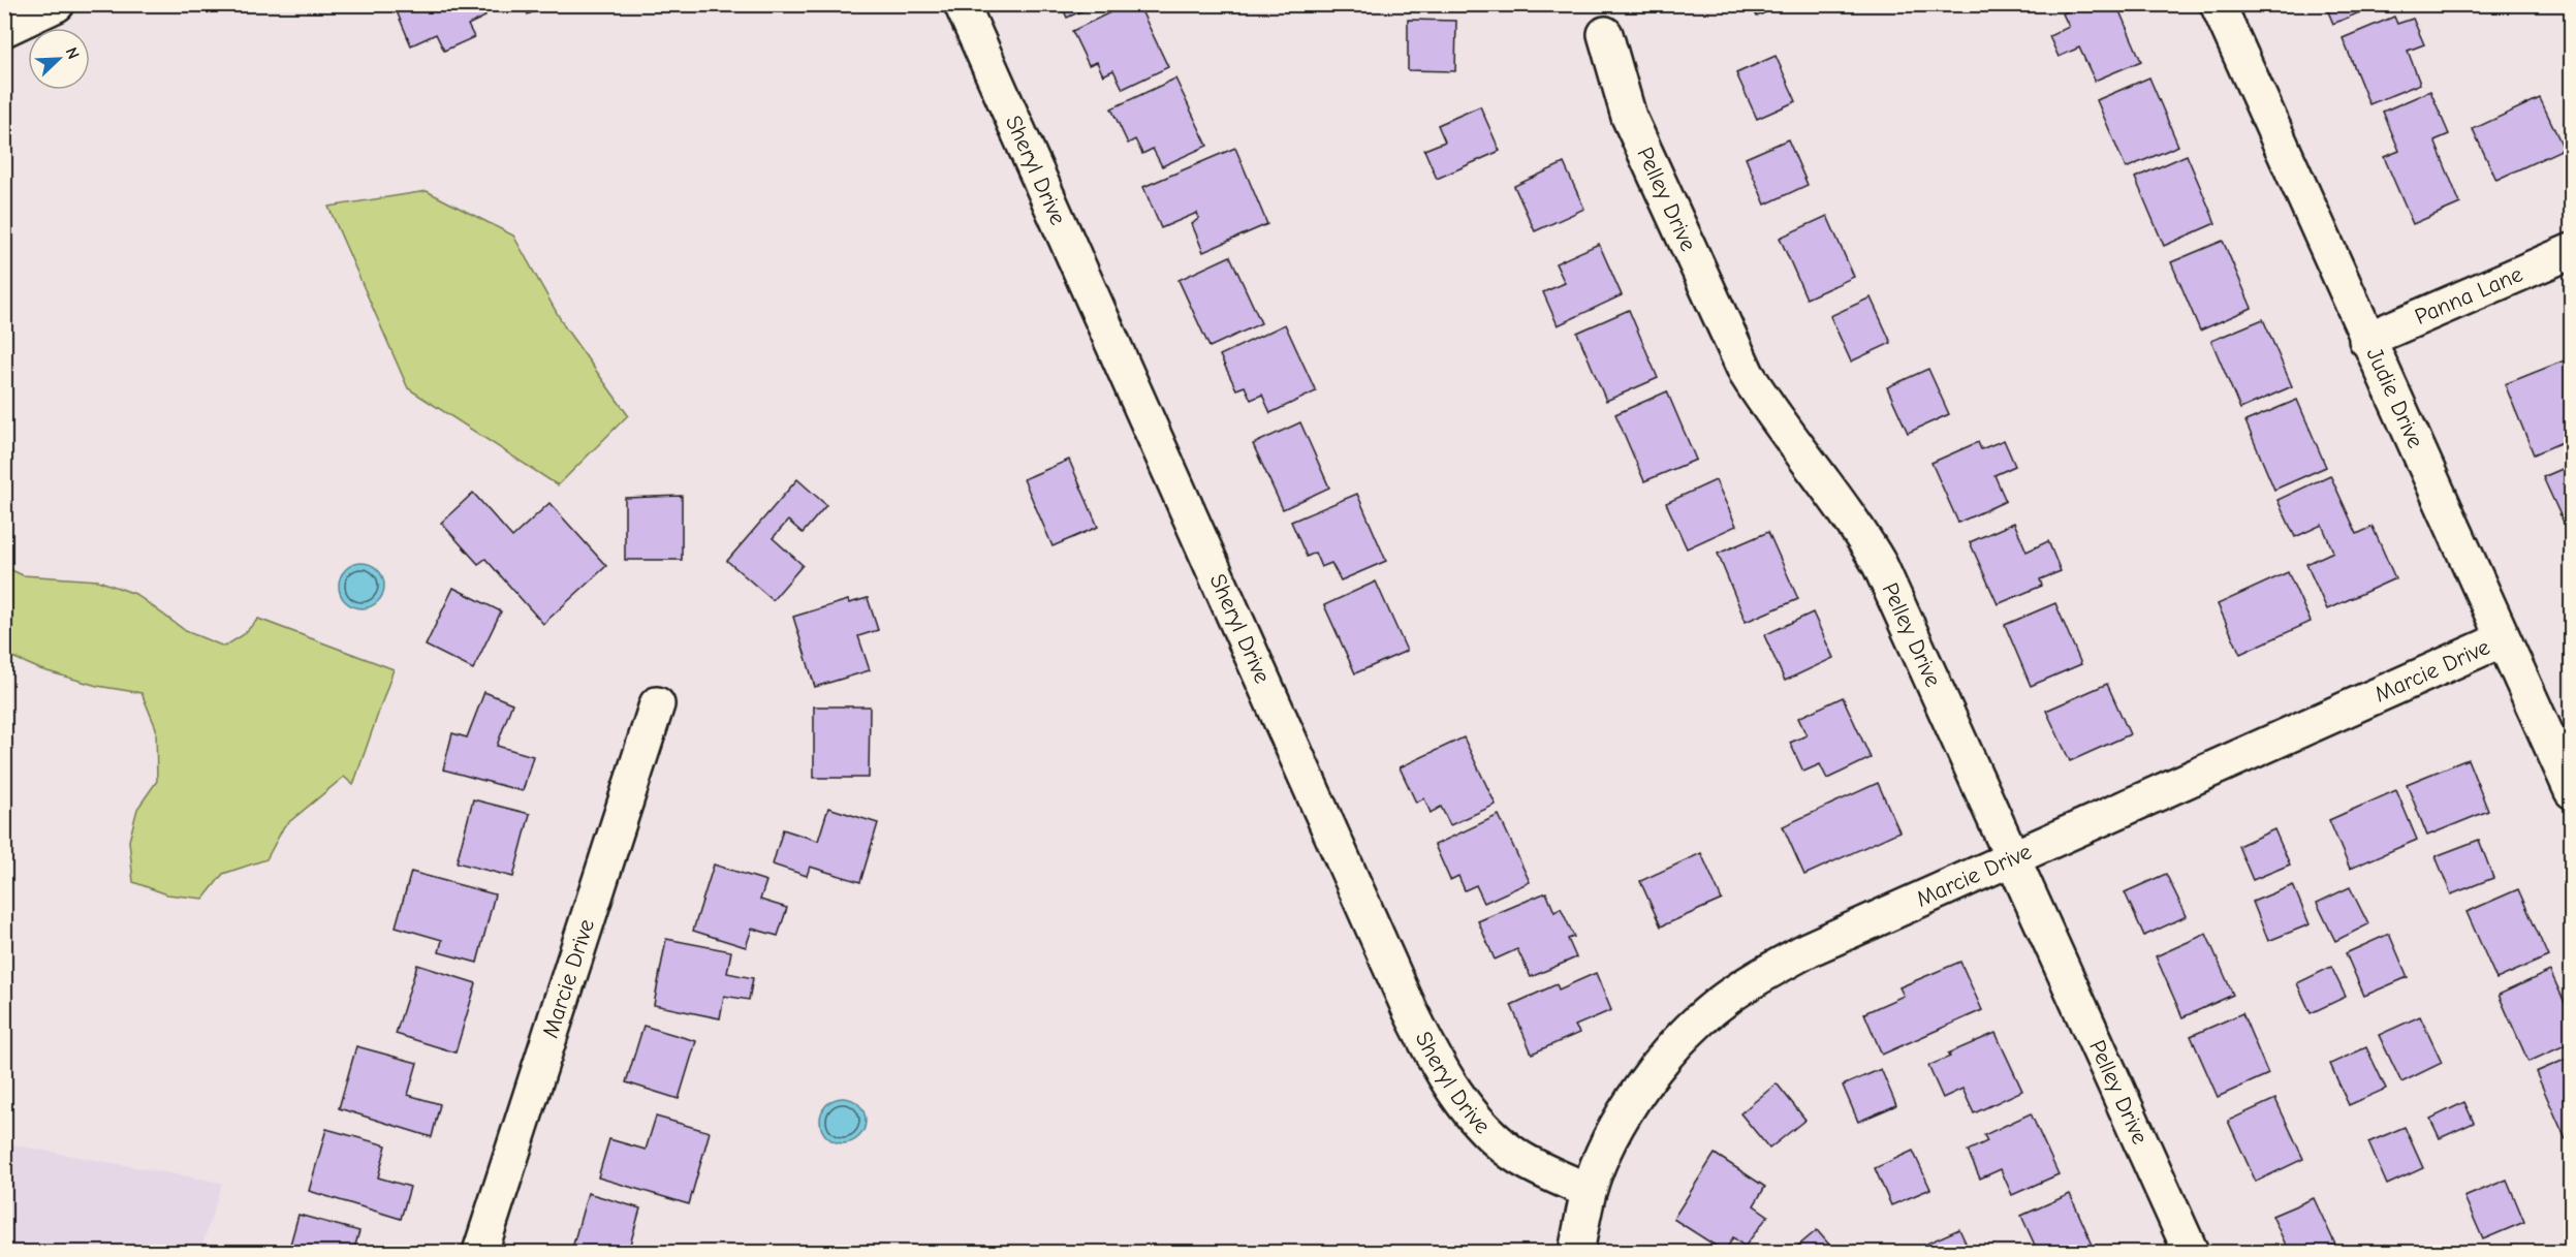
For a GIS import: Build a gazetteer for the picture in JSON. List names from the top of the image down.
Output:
{
  "streets": {
    "street": [
      "Sheryl Drive",
      "Pelley Drive",
      "Panna Lane",
      "Judie Drive",
      "Marcie Drive"
    ]
  },
  "crossings": [
    ["Sheryl Drive", "Marcie Drive"],
    ["Pelley Drive", "Marcie Drive"],
    ["Panna Lane", "Judie Drive"],
    ["Judie Drive", "Marcie Drive"]
  ],
  "north": "top right"
}
